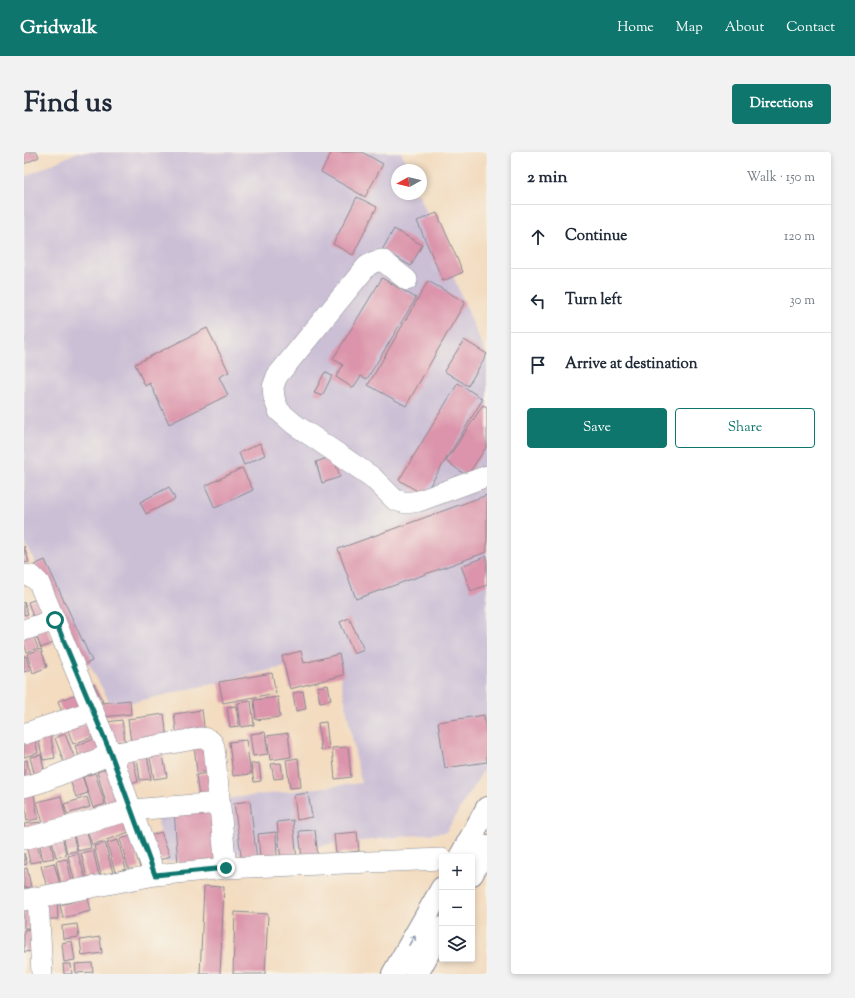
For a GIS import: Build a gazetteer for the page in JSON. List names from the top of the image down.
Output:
{
  "north": "left",
  "page": {
    "header": "Gridwalk",
    "nav": [
      "Home",
      "Map",
      "About",
      "Contact"
    ],
    "title": "Find us",
    "buttons": [
      "Directions",
      ["Save", "Share"]
    ],
    "heading": ["2 min", "Walk · 150 m"],
    "list": [
      ["Continue", "120 m"],
      ["Turn left", "30 m"],
      "Arrive at destination"
    ],
    "map_buttons": ["+", "−"]
  }
}
